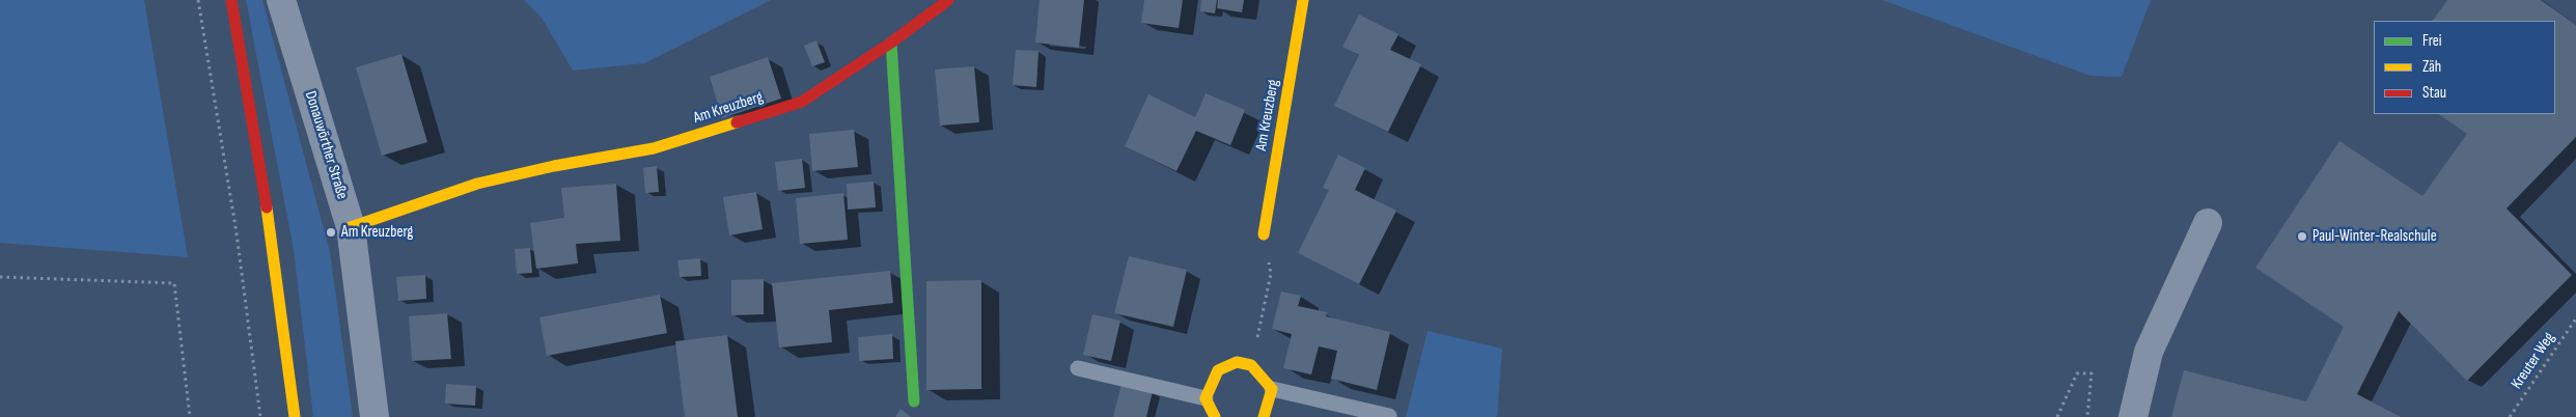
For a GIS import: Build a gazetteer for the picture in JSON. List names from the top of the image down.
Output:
{
  "streets": {
    "street": ["Am Kreuzberg", "Donauwörther Straße"],
    "path": ["Kreuter Weg"]
  },
  "crossings": [
    ["Am Kreuzberg", "Donauwörther Straße"]
  ],
  "places": ["Am Kreuzberg", "Paul-Winter-Realschule"],
  "legend": ["Frei", "Zäh", "Stau"]
}
